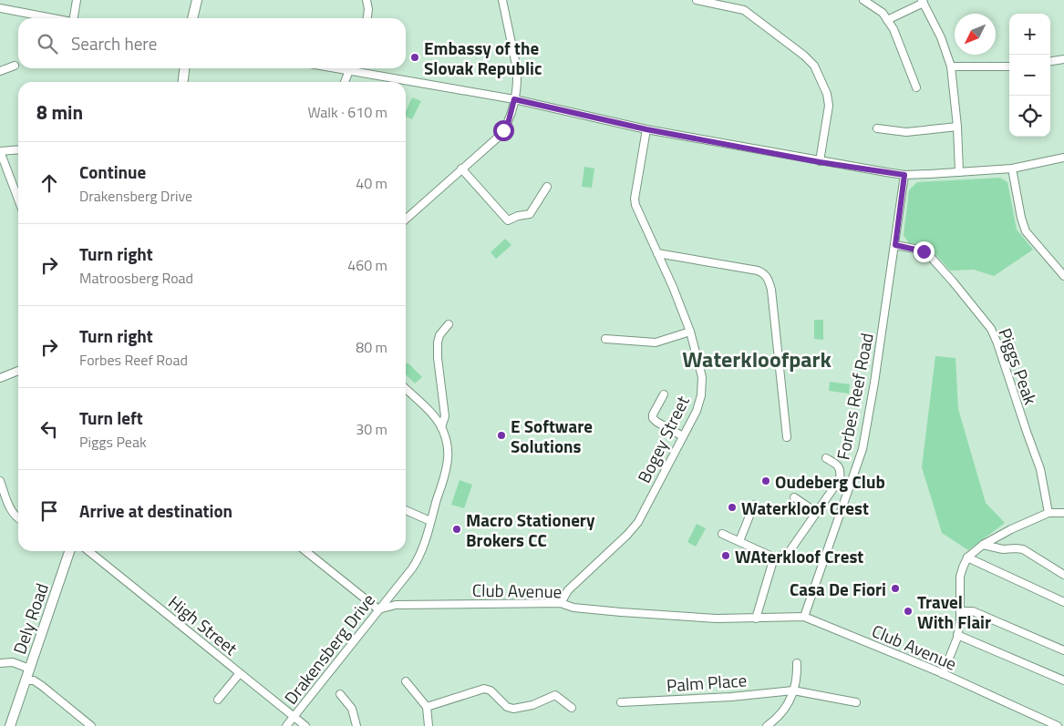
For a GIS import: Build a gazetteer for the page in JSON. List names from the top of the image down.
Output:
{
  "streets": {
    "street": [
      "Piggs Peak",
      "Forbes Reef Road",
      "Bogey Street",
      "Club Avenue",
      "Dely Road",
      "High Street",
      "Drakensberg Drive",
      "Palm Place"
    ]
  },
  "crossings": [
    ["Piggs Peak", "Forbes Reef Road"],
    ["Forbes Reef Road", "Club Avenue"],
    ["Bogey Street", "Club Avenue"],
    ["Club Avenue", "Drakensberg Drive"],
    ["High Street", "Drakensberg Drive"]
  ],
  "districts": ["Waterkloofpark"],
  "places": [
    "Embassy of the Slovak Republic",
    "E Software Solutions",
    "Oudeberg Club",
    "Waterkloof Crest",
    "Macro Stationery Brokers CC",
    "WAterkloof Crest",
    "Casa De Fiori",
    "Travel With Flair"
  ],
  "north": "bottom left",
  "page": {
    "map_buttons": ["+", "−"],
    "search": "Search here",
    "heading": ["8 min", "Walk · 610 m"],
    "list": [
      ["Continue", "Drakensberg Drive", "40 m"],
      ["Turn right", "Matroosberg Road", "460 m"],
      ["Turn right", "Forbes Reef Road", "80 m"],
      ["Turn left", "Piggs Peak", "30 m"],
      "Arrive at destination"
    ]
  }
}
